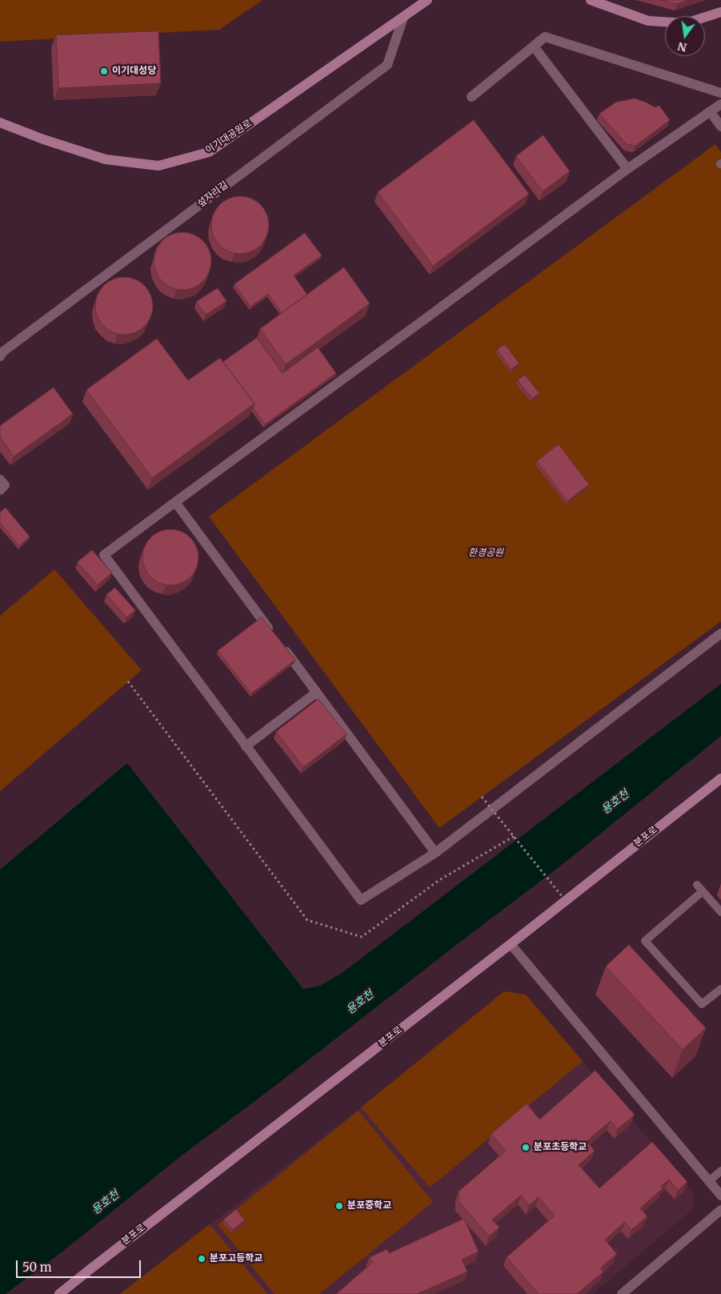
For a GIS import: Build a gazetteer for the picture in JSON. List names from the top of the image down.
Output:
{
  "streets": {
    "main road": ["이기대공원로", "분포로"],
    "street": ["섶자리길"]
  },
  "crossings": [
    ["이기대공원로", "섶자리길"]
  ],
  "water": ["용호천"],
  "parks": ["환경공원"],
  "places": [
    "이기대성당",
    "분포초등학교",
    "분포중학교",
    "분포고등학교"
  ],
  "scale_bar": "50 m",
  "north": "bottom"
}
